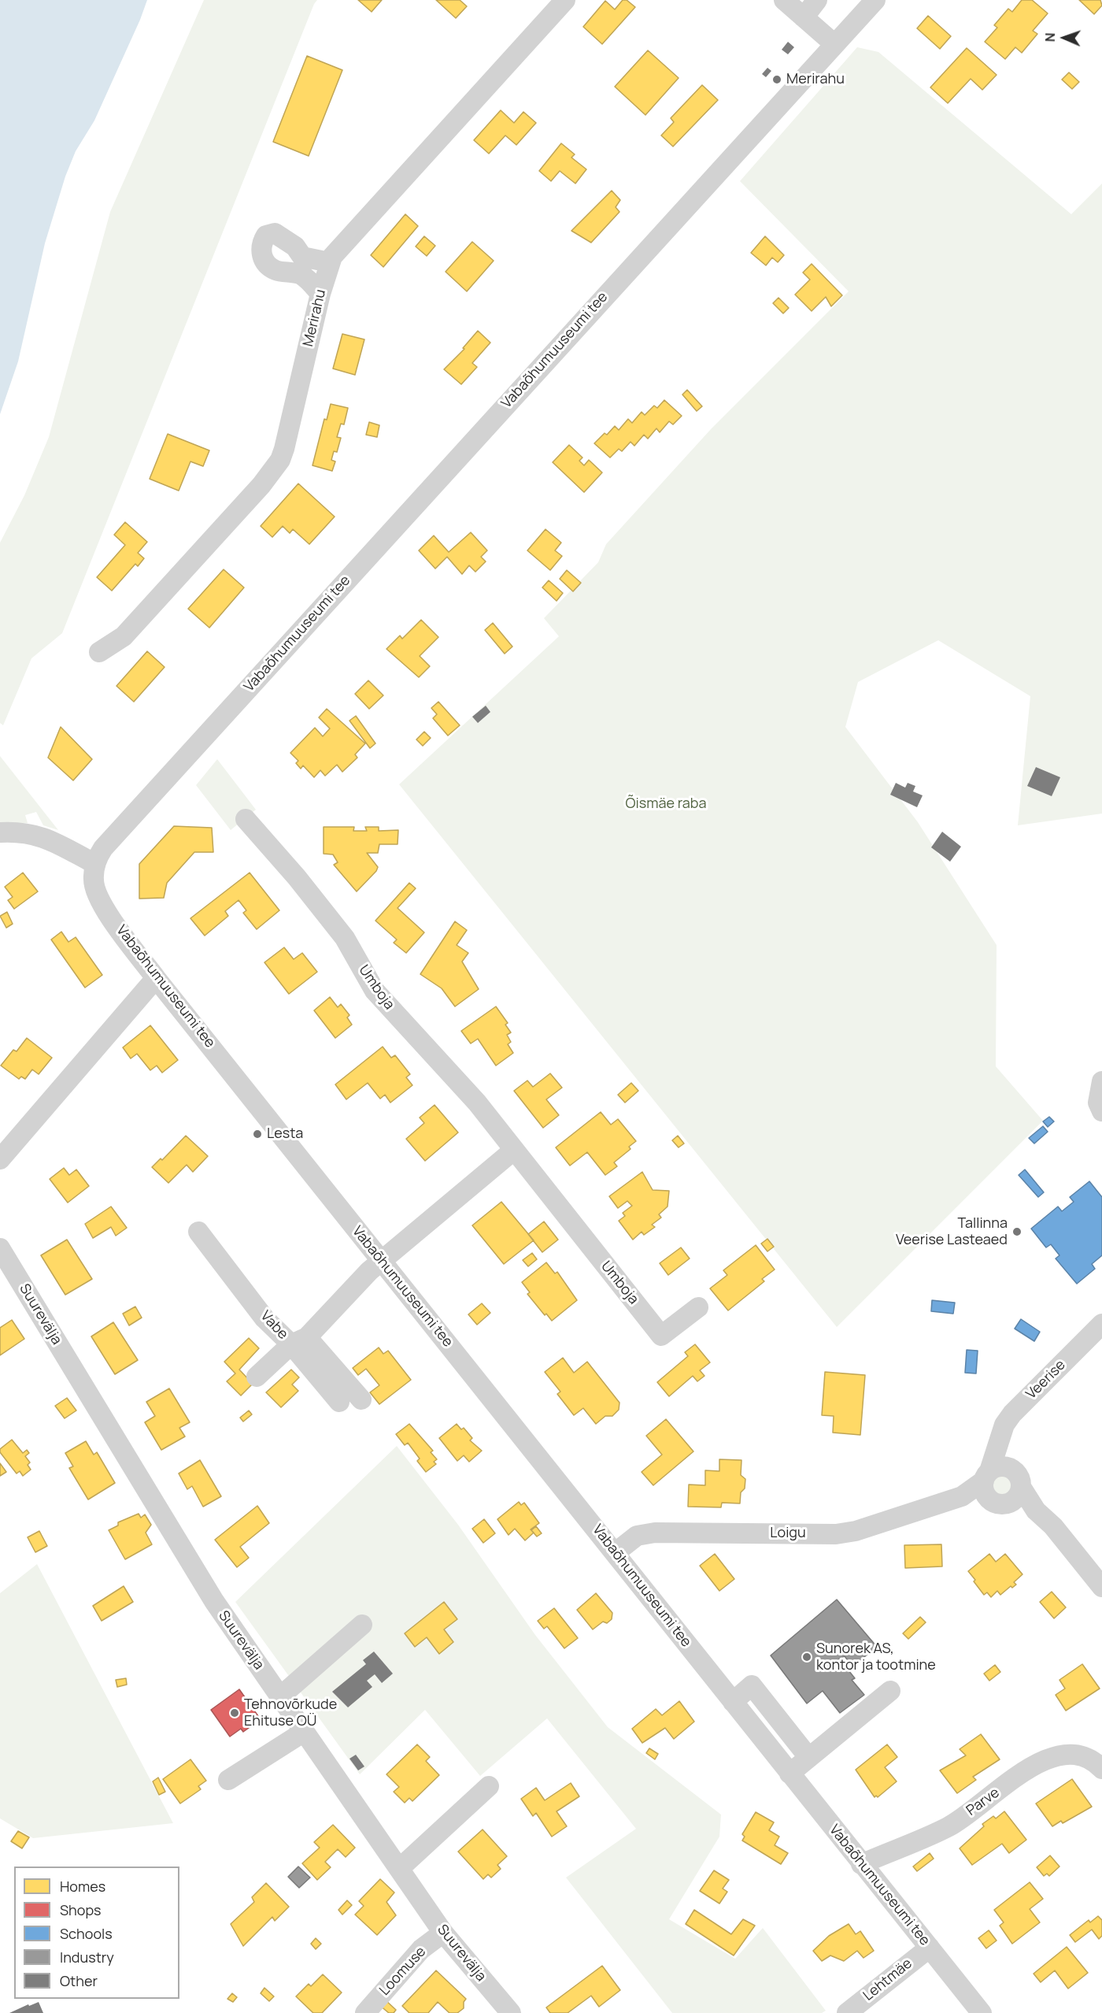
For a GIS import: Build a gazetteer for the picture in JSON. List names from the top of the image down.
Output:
{
  "streets": {
    "street": [
      "Merirahu",
      "Vabaõhumuuseumi tee",
      "Umboja",
      "Suurevälja",
      "Vabe",
      "Veerise",
      "Loigu",
      "Parve",
      "Loomuse",
      "Lehtmäe"
    ]
  },
  "crossings": [
    ["Vabaõhumuuseumi tee", "Vabe"],
    ["Vabaõhumuuseumi tee", "Loigu"],
    ["Vabaõhumuuseumi tee", "Parve"],
    ["Vabaõhumuuseumi tee", "Lehtmäe"],
    ["Suurevälja", "Loomuse"],
    ["Veerise", "Loigu"]
  ],
  "parks": ["Õismäe raba"],
  "places": [
    "Merirahu",
    "Lesta",
    "Tallinna Veerise Lasteaed",
    "Sunorek AS, kontor ja tootmine",
    "Tehnovõrkude Ehituse OÜ"
  ],
  "legend": [
    "Homes",
    "Shops",
    "Schools",
    "Industry",
    "Other"
  ],
  "north": "left"
}
